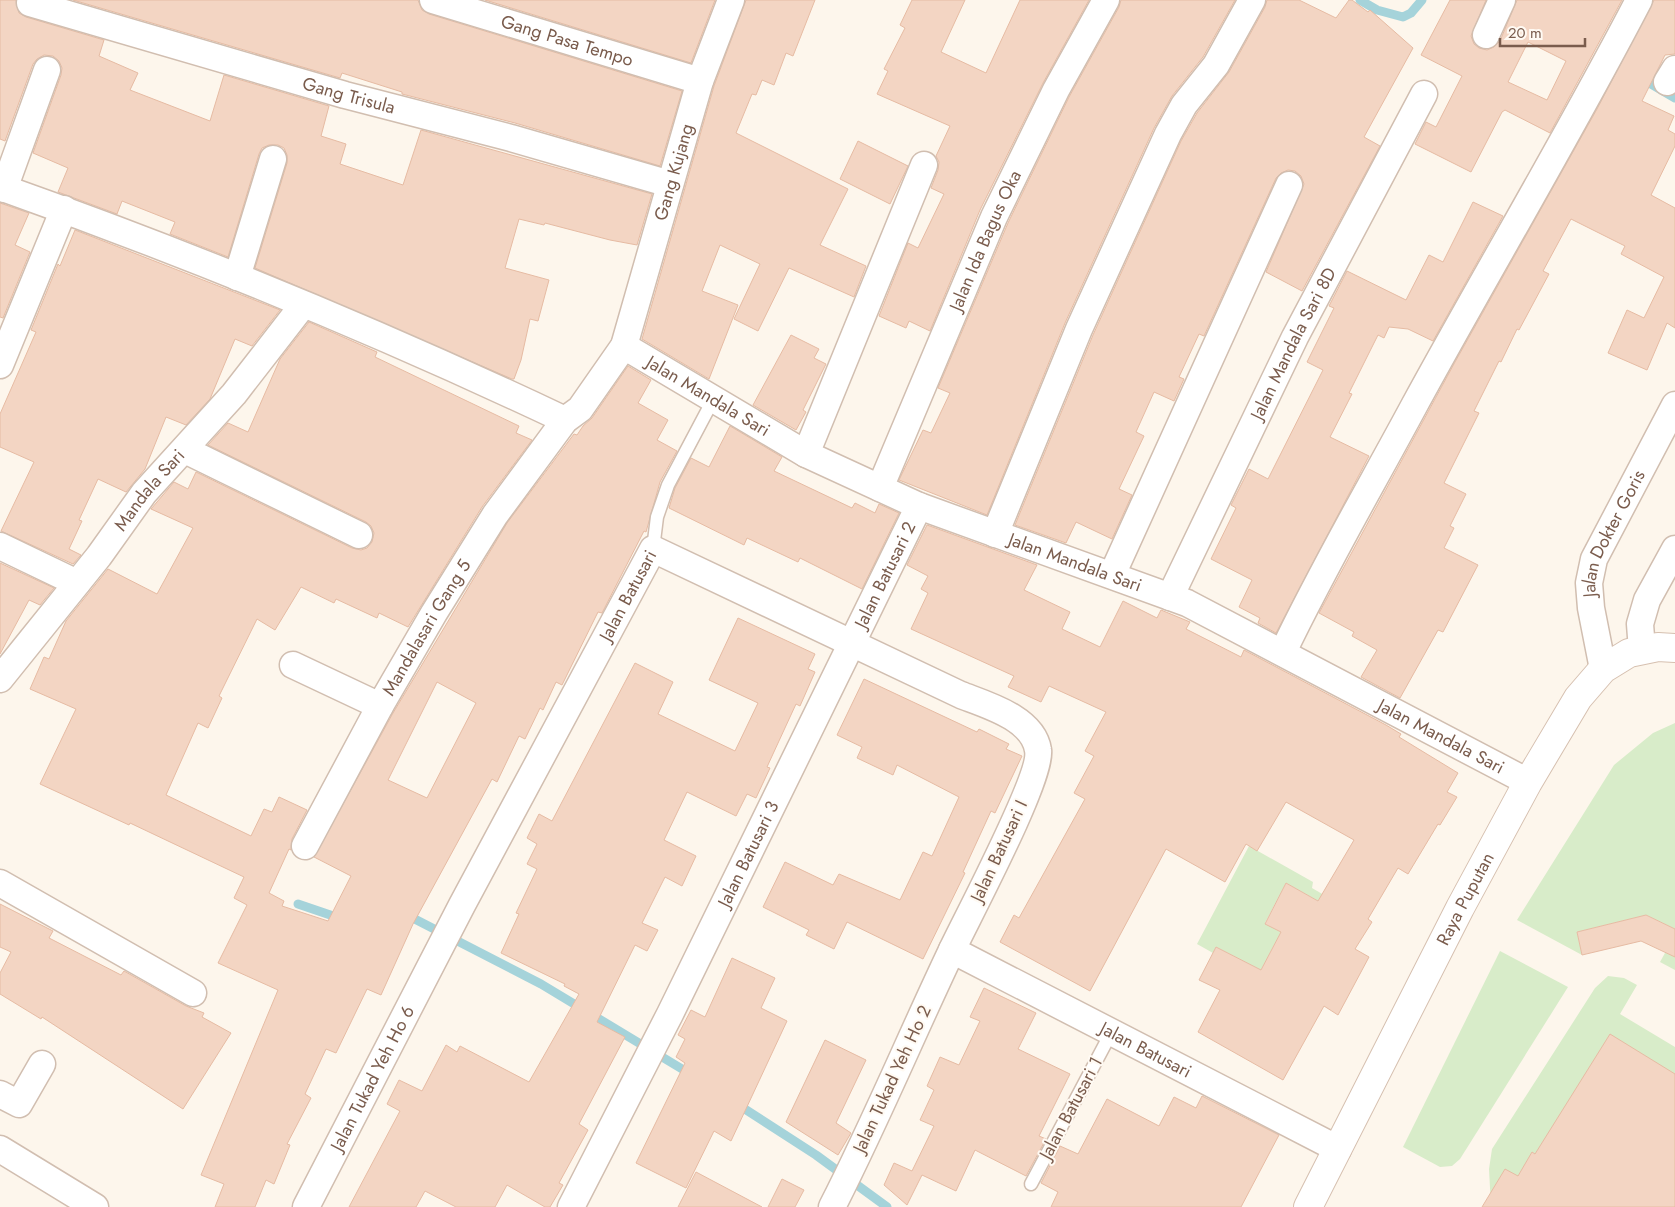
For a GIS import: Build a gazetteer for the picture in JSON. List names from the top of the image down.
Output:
{
  "streets": {
    "main road": ["Raya Puputan"],
    "street": [
      "Gang Pasa Tempo",
      "Gang Trisula",
      "Gang Kujang",
      "Jalan Ida Bagus Oka",
      "Jalan Mandala Sari 8D",
      "Jalan Mandala Sari",
      "Mandala Sari",
      "Jalan Dokter Goris",
      "Jalan Batusari 2",
      "Jalan Batusari",
      "Mandalasari Gang 5",
      "Jalan Batusari I",
      "Jalan Batusari 3",
      "Jalan Tukad Yeh Ho 6",
      "Jalan Tukad Yeh Ho 2"
    ],
    "lane": ["Jalan Batusari 1"]
  },
  "crossings": [
    ["Gang Pasa Tempo", "Gang Kujang"],
    ["Gang Trisula", "Gang Kujang"],
    ["Gang Kujang", "Jalan Mandala Sari"],
    ["Jalan Ida Bagus Oka", "Jalan Mandala Sari"],
    ["Jalan Mandala Sari 8D", "Jalan Mandala Sari"],
    ["Jalan Mandala Sari", "Jalan Batusari 2"],
    ["Jalan Mandala Sari", "Raya Puputan"],
    ["Jalan Dokter Goris", "Raya Puputan"],
    ["Jalan Batusari 2", "Jalan Batusari"],
    ["Jalan Batusari 2", "Jalan Batusari 3"],
    ["Jalan Batusari", "Jalan Batusari I"],
    ["Jalan Batusari", "Jalan Batusari 3"],
    ["Jalan Batusari", "Raya Puputan"],
    ["Jalan Batusari", "Jalan Tukad Yeh Ho 6"],
    ["Jalan Batusari", "Jalan Tukad Yeh Ho 2"],
    ["Jalan Batusari", "Jalan Batusari 1"],
    ["Jalan Batusari I", "Jalan Tukad Yeh Ho 2"]
  ],
  "scale_bar": "20 m"
}
